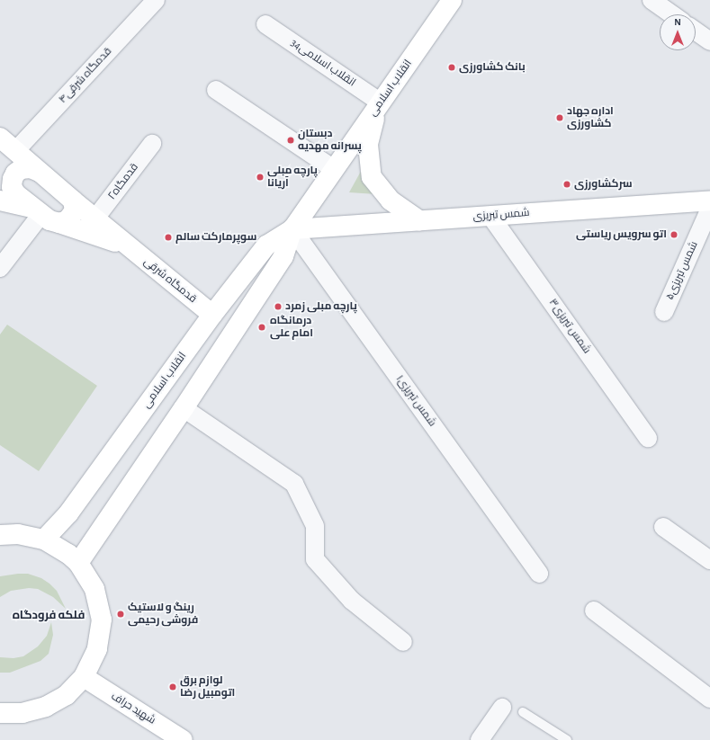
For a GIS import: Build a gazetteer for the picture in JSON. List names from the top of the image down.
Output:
{
  "streets": {
    "main road": [
      "انقلاب اسلامی",
      "شمس تبریزی",
      "قدمگاه شرقی",
      "شهید حراف"
    ],
    "street": [
      "34انقلاب اسلامی",
      "قدمگاه شرقی۴",
      "قدمگاه۲",
      "۵شمس تبریزی",
      "شمس تبریزی۳",
      "شمس تبریزی۱"
    ]
  },
  "crossings": [
    ["34انقلاب اسلامی", "انقلاب اسلامی"],
    ["انقلاب اسلامی", "شمس تبریزی"],
    ["انقلاب اسلامی", "قدمگاه شرقی"],
    ["انقلاب اسلامی", "شمس تبریزی۱"],
    ["قدمگاه۲", "قدمگاه شرقی"],
    ["شمس تبریزی", "شمس تبریزی۳"],
    ["شمس تبریزی", "شمس تبریزی۱"]
  ],
  "districts": ["فلکه فرودگاه"],
  "places": [
    "بانک کشاورزی",
    "اداره جهاد کشاورزی",
    "دبستان پسرانه مهدیه",
    "پارچه مبلی آریانا",
    "سرکشاورزی",
    "اتو سرویس ریاستی",
    "سوپرمارکت سالم",
    "پارچه مبلی زمرد",
    "درمانگاه امام علی",
    "رینگ و لاستیک فروشی رحیمی",
    "لوازم برق اتومبیل رضا"
  ],
  "north": "top"
}
